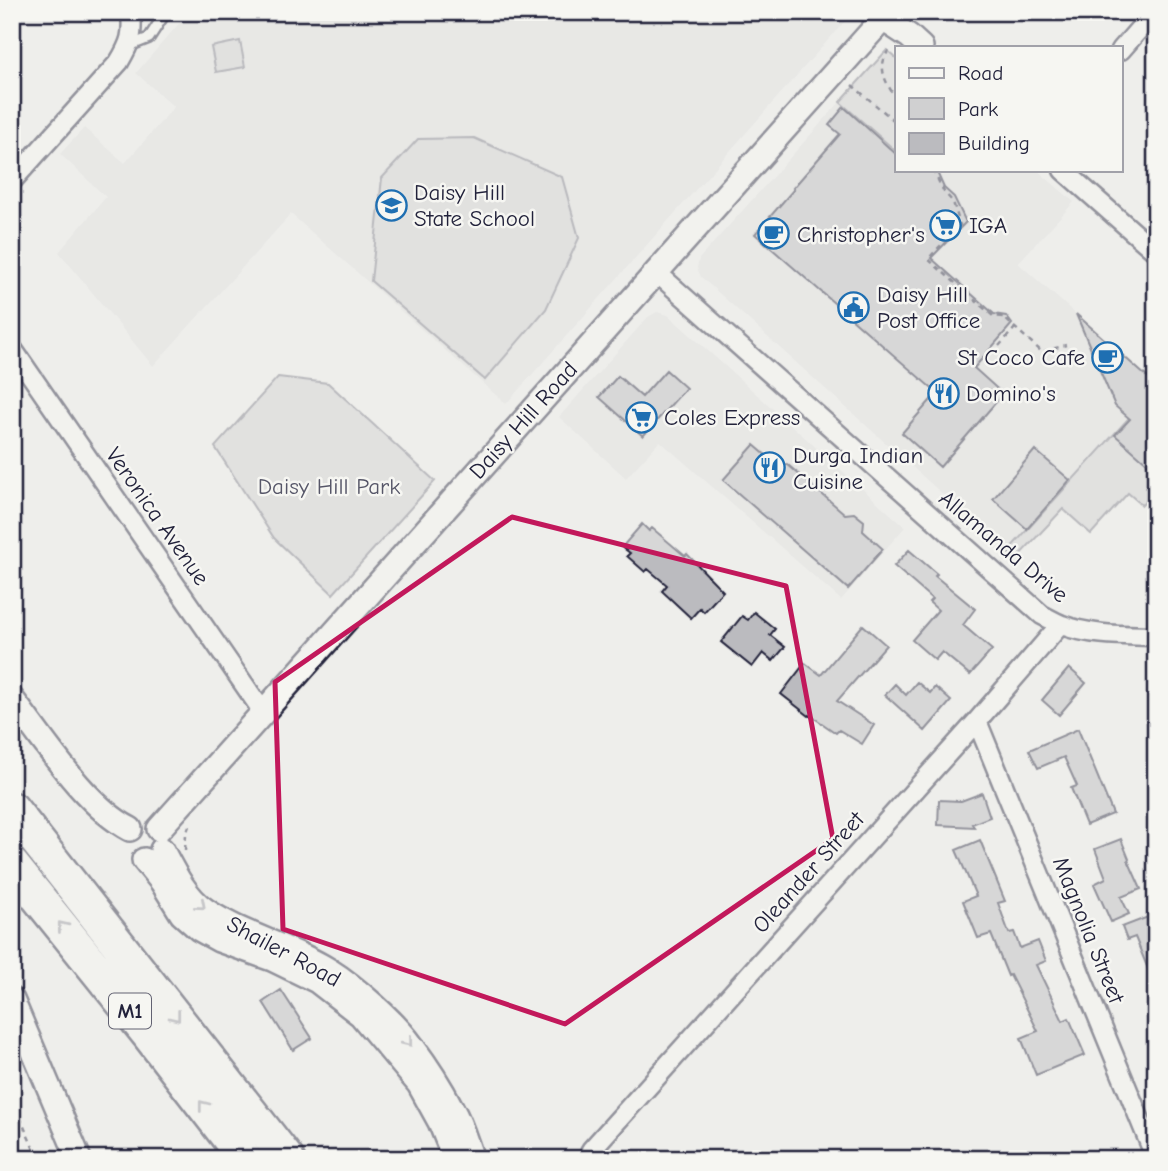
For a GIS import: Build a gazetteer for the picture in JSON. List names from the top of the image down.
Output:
{
  "streets": {
    "highway": ["M1"],
    "street": [
      "Daisy Hill Road",
      "Veronica Avenue",
      "Allamanda Drive",
      "Oleander Street",
      "Magnolia Street",
      "Shailer Road"
    ]
  },
  "crossings": [
    ["Daisy Hill Road", "Veronica Avenue"],
    ["Daisy Hill Road", "Allamanda Drive"],
    ["Daisy Hill Road", "Shailer Road"],
    ["Allamanda Drive", "Oleander Street"],
    ["Oleander Street", "Magnolia Street"]
  ],
  "parks": ["Daisy Hill Park"],
  "places": {
    "school or university": ["Daisy Hill State School"],
    "supermarket": ["IGA", "Coles Express"],
    "cafe": ["Christopher's", "St Coco Cafe"],
    "public building": ["Daisy Hill Post Office"],
    "restaurant": ["Domino's", "Durga Indian Cuisine"]
  },
  "legend": ["Road", "Park", "Building"]
}
